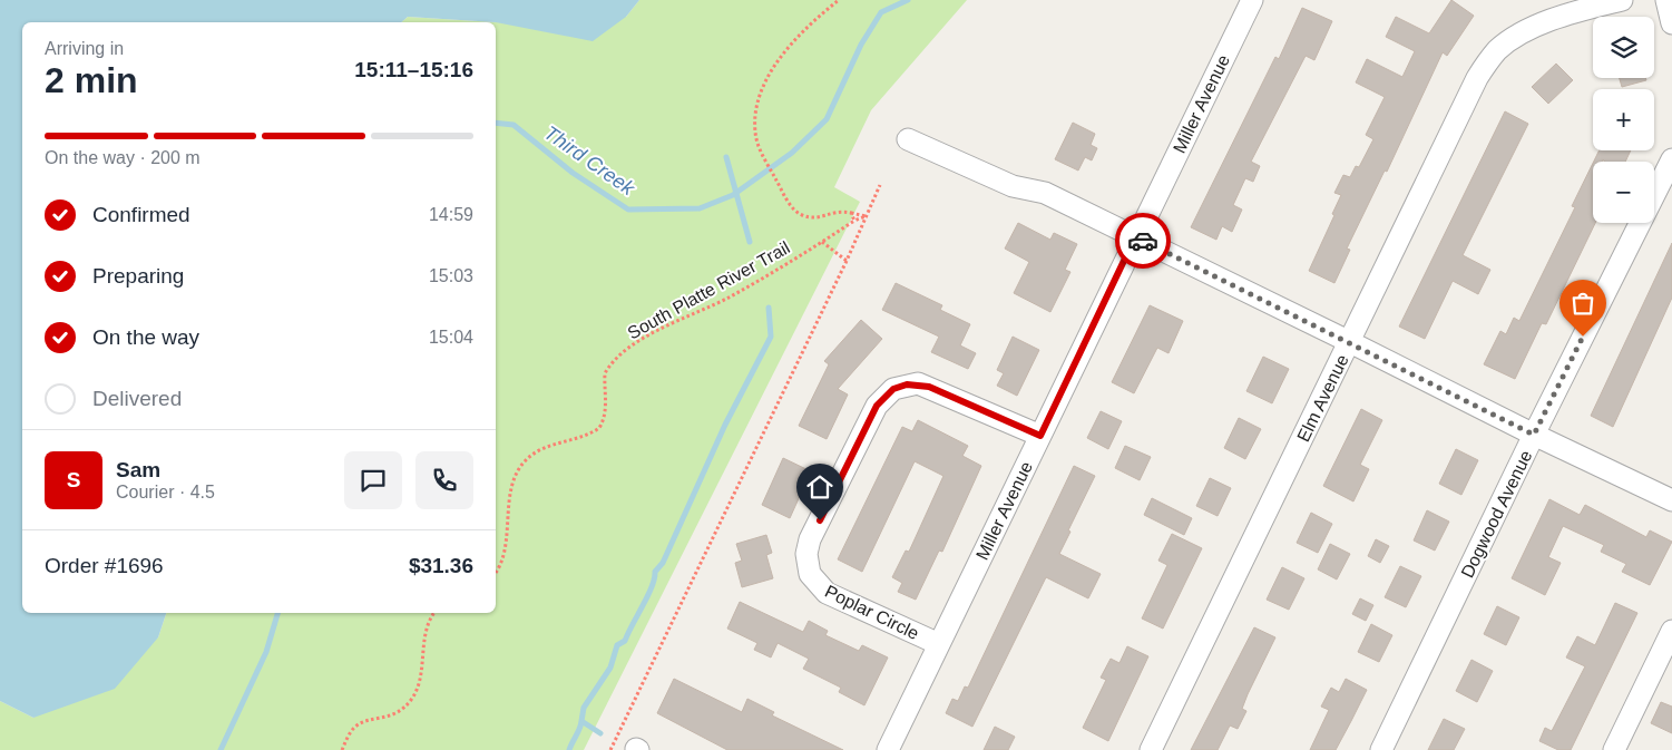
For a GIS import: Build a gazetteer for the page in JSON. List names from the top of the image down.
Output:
{
  "streets": {
    "street": [
      "Miller Avenue",
      "Elm Avenue",
      "Dogwood Avenue",
      "Poplar Circle"
    ],
    "path": ["South Platte River Trail"]
  },
  "crossings": [
    ["Miller Avenue", "Poplar Circle"]
  ],
  "water": ["Third Creek"],
  "page": {
    "map_buttons": ["+", "−"],
    "heading": ["2 min", "Arriving in", "15:11–15:16"],
    "panel": [
      "Sam",
      "Courier · 4.5",
      "Order #1696",
      "$31.36"
    ],
    "bar": "On the way · 200 m",
    "list": [
      ["Confirmed", "14:59"],
      ["Preparing", "15:03"],
      ["On the way", "15:04"],
      "Delivered"
    ],
    "round": "S"
  }
}
